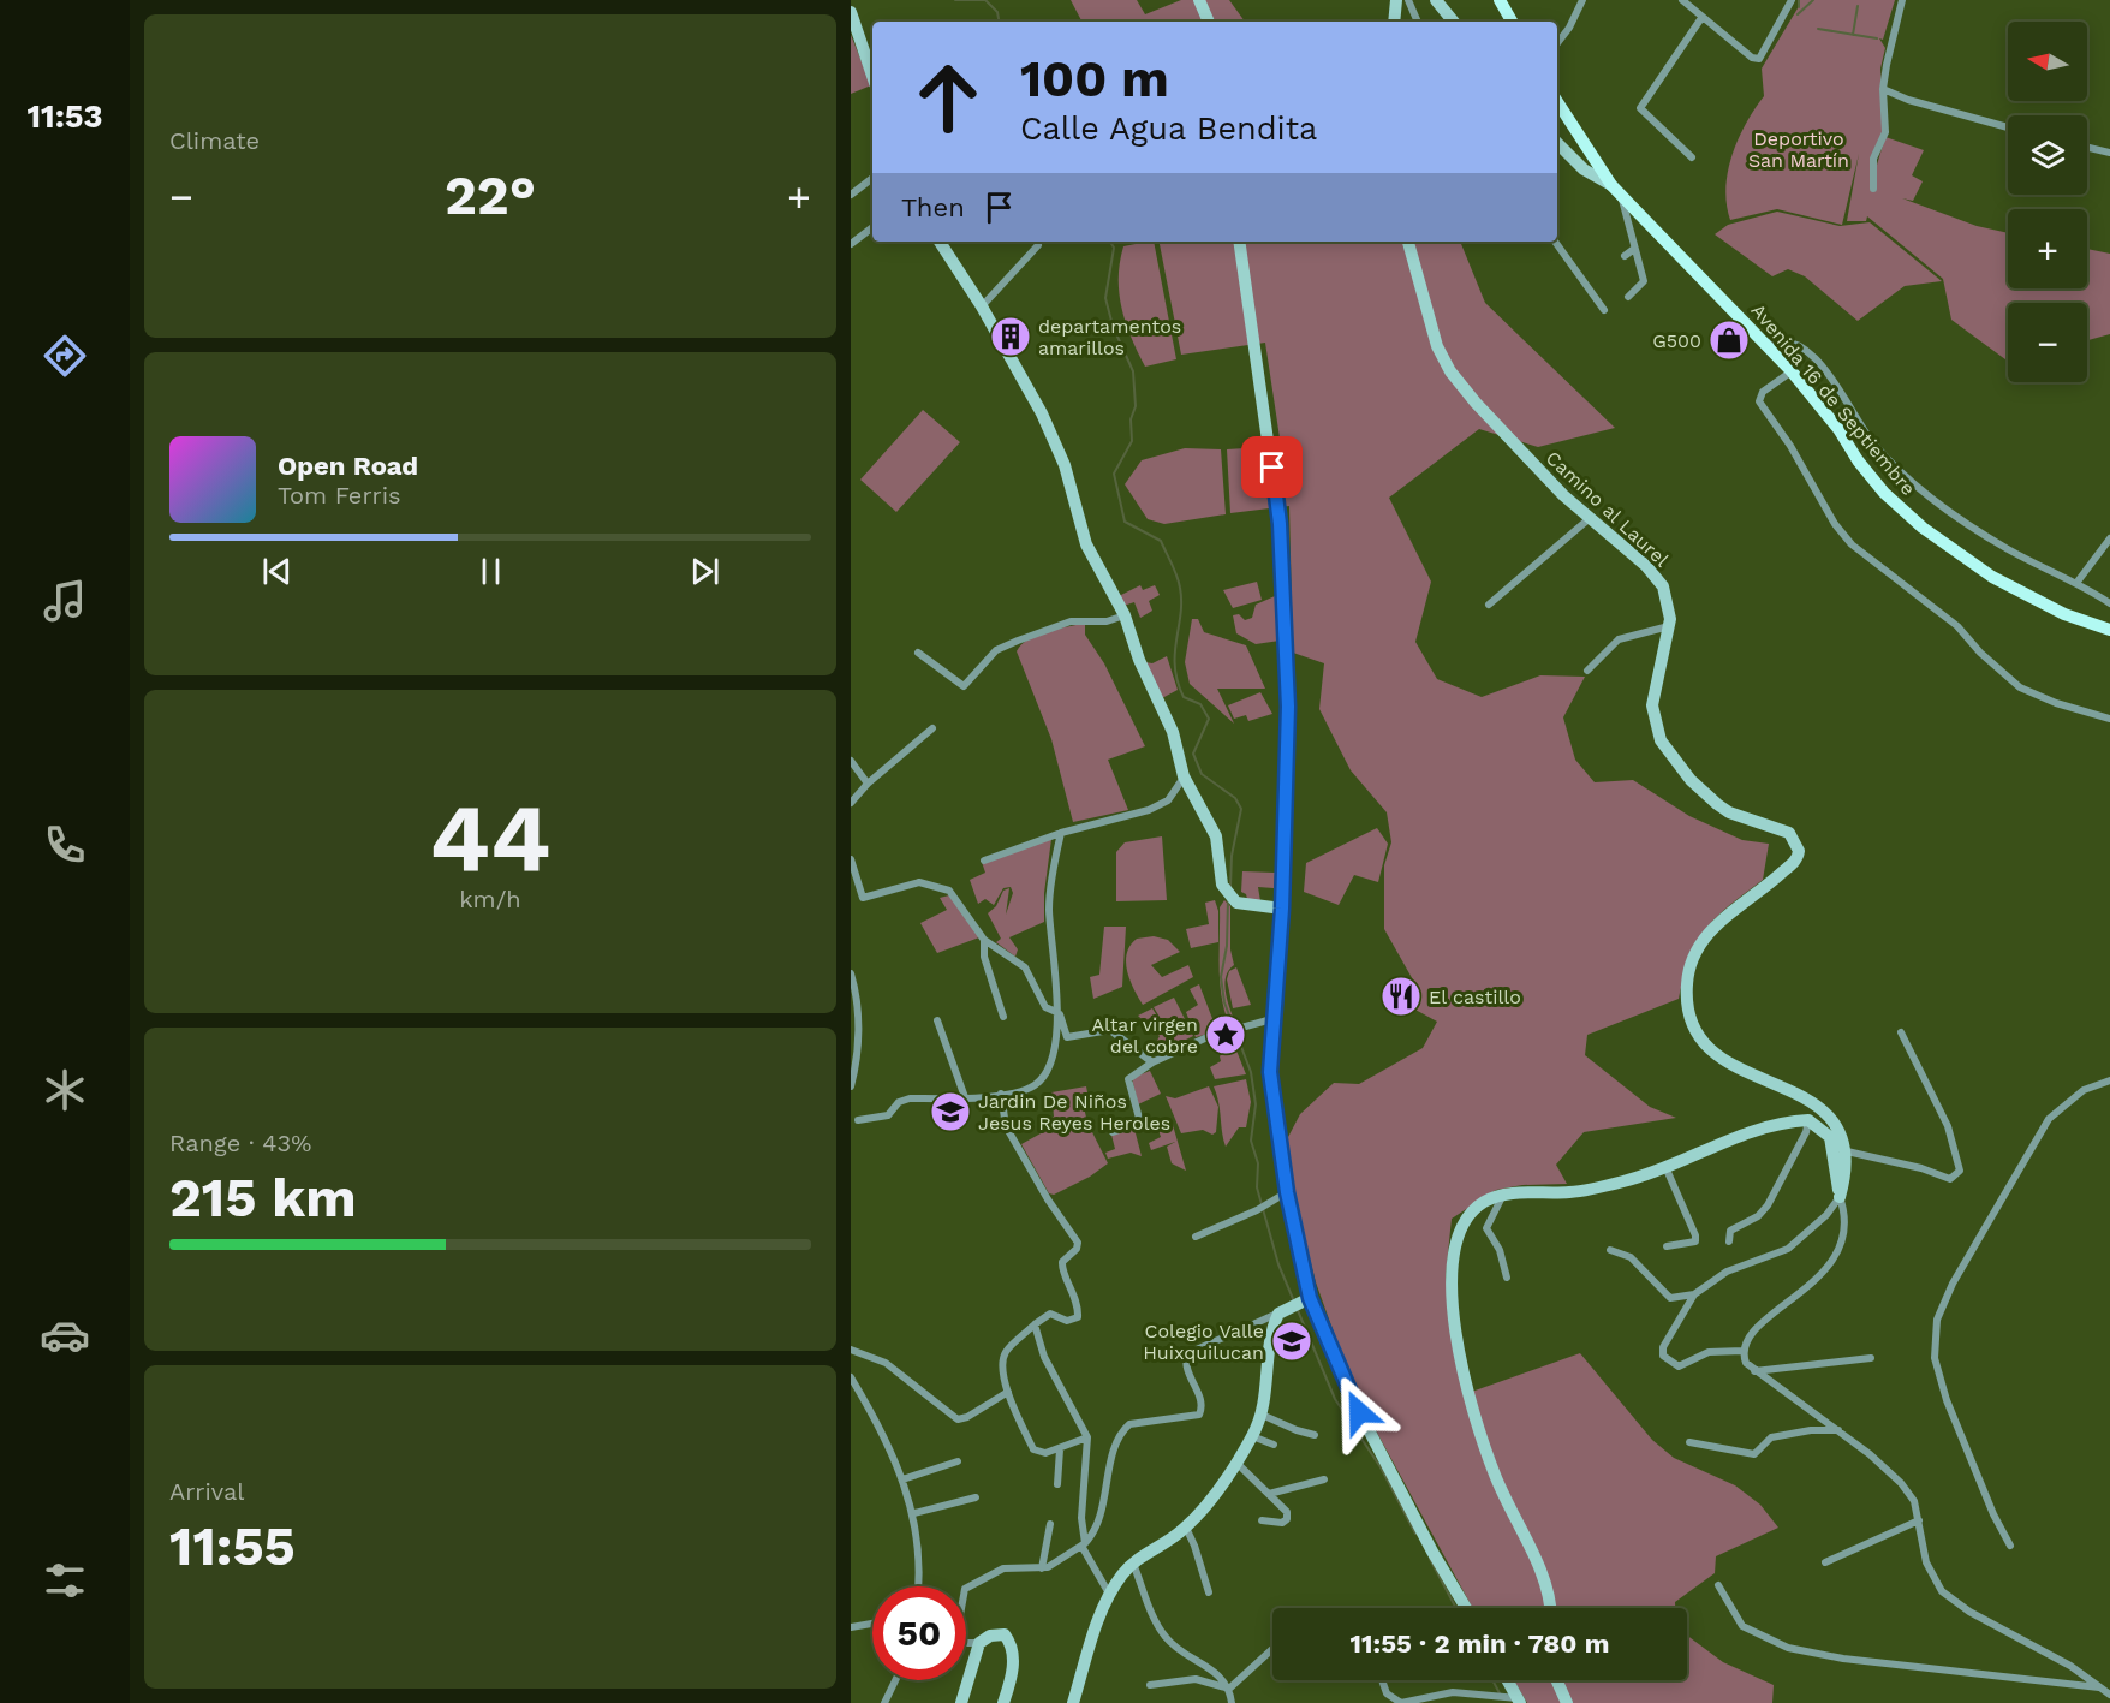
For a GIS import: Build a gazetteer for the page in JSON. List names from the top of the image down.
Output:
{
  "streets": {
    "main road": ["Avenida 16 de Septiembre", "Camino al Laurel"]
  },
  "parks": ["Deportivo San Martín"],
  "places": {
    "building": ["departamentos amarillos"],
    "shop": ["G500"],
    "restaurant": ["El castillo"],
    "place": ["Altar virgen del cobre"],
    "school or university": ["Jardin De Niños Jesus Reyes Heroles", "Colegio Valle Huixquilucan"]
  },
  "north": "left",
  "page": {
    "tabs": "11:53",
    "tile": [
      "Climate",
      ["44", "km/h"],
      ["Range · 43%", "215 km"],
      ["Arrival", "11:55"]
    ],
    "map_buttons": ["+", "−"],
    "turn": ["100 m", "Calle Agua Bendita"],
    "heat": ["−", "22°", "+"],
    "then": "Then",
    "song": ["Open Road", "Tom Ferris"],
    "limit": "50",
    "trip": "11:55 · 2 min · 780 m"
  }
}
